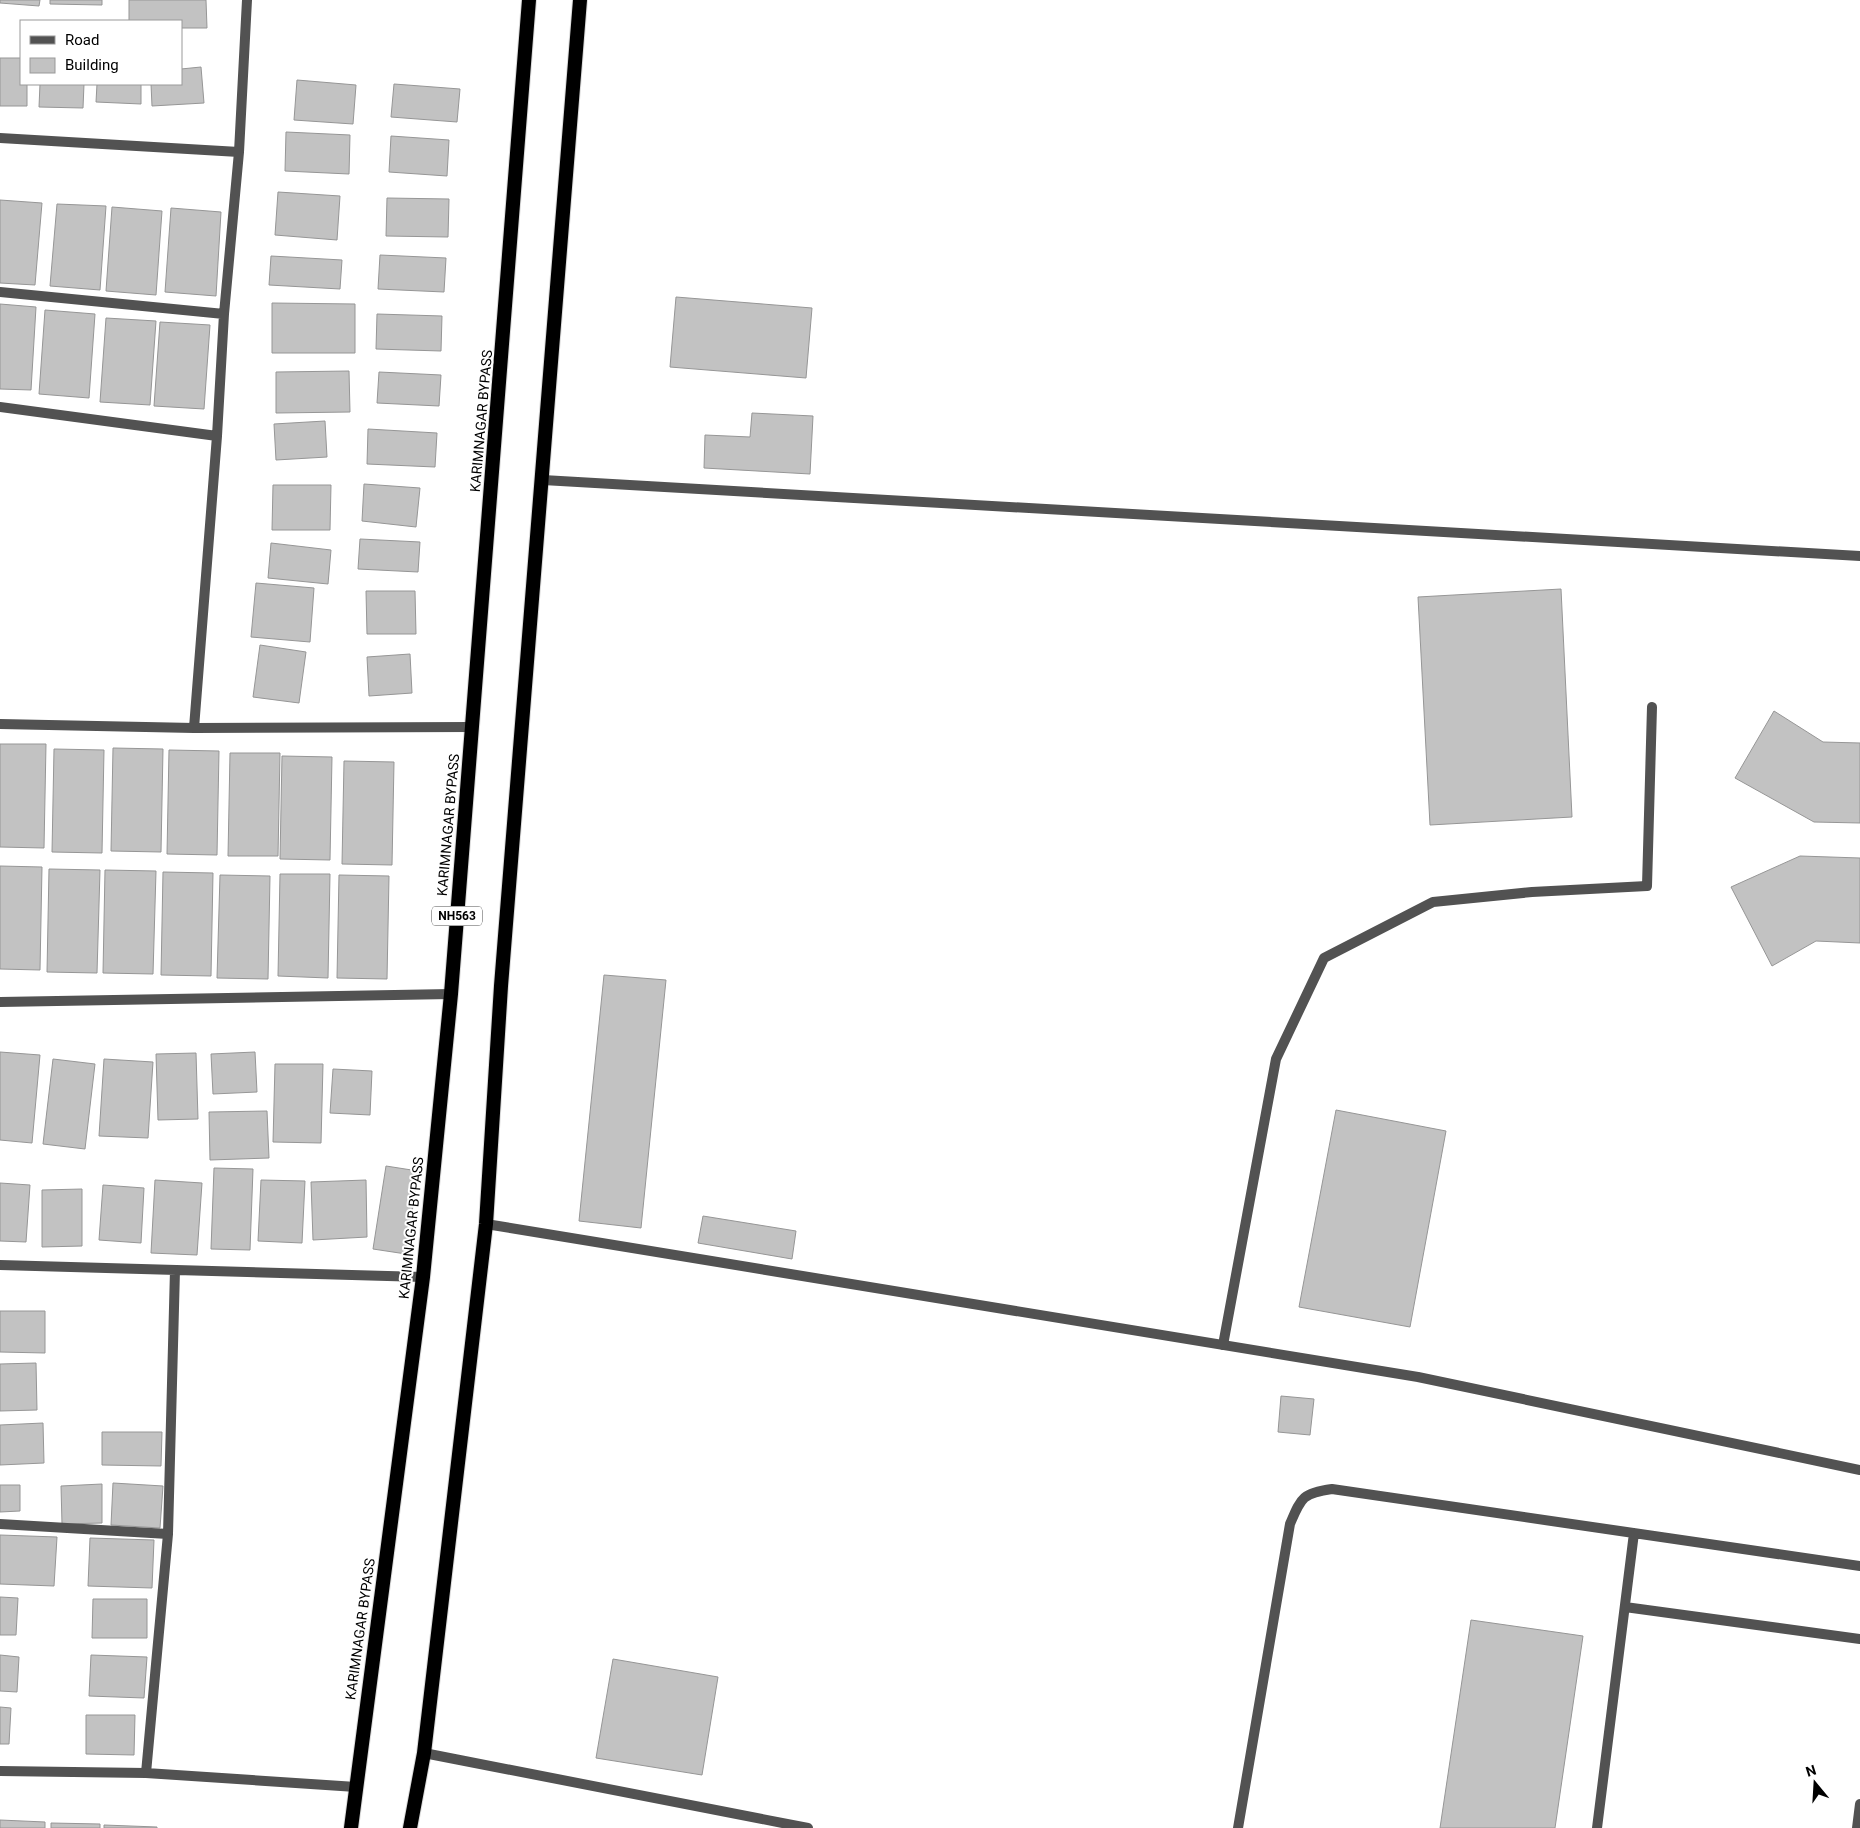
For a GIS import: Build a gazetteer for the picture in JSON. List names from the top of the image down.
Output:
{
  "streets": {
    "highway": ["KARIMNAGAR BYPASS", "NH563"]
  },
  "legend": ["Road", "Building"],
  "north": "top"
}
